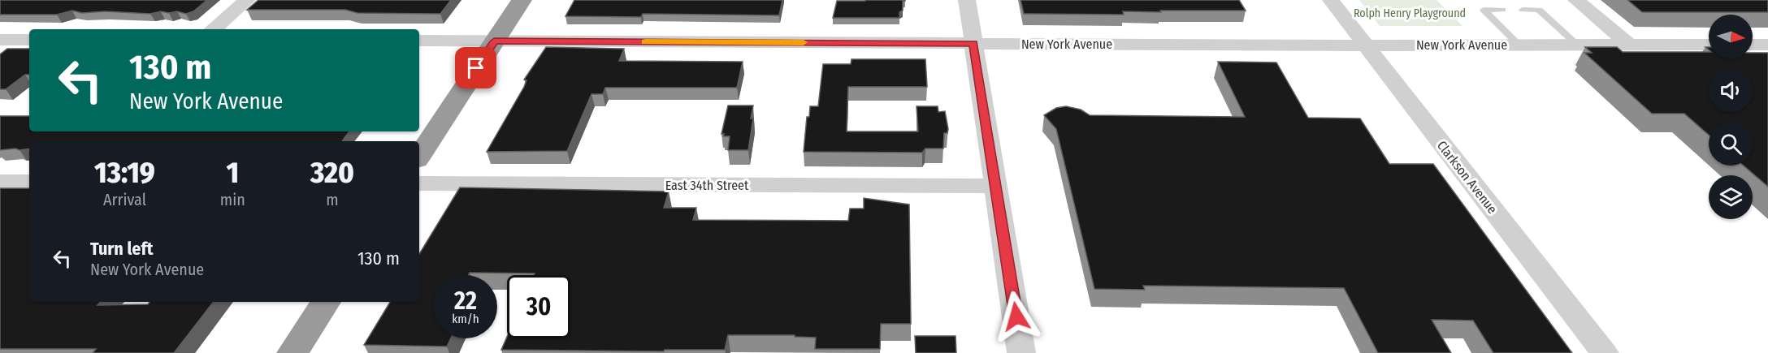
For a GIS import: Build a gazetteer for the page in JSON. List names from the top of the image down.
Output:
{
  "streets": {
    "street": ["New York Avenue", "Clarkson Avenue", "East 34th Street"]
  },
  "crossings": [
    ["New York Avenue", "Clarkson Avenue"]
  ],
  "parks": ["Rolph Henry Playground"],
  "north": "right",
  "page": {
    "turn": ["130 m", "New York Avenue"],
    "eta": [
      "13:19",
      "Arrival",
      "1",
      "min",
      "320",
      "m"
    ],
    "list": [
      {
        "name": "Turn left",
        "note": "New York Avenue",
        "value": "130 m"
      }
    ],
    "speed": "22 km/h",
    "limit": "30"
  }
}
